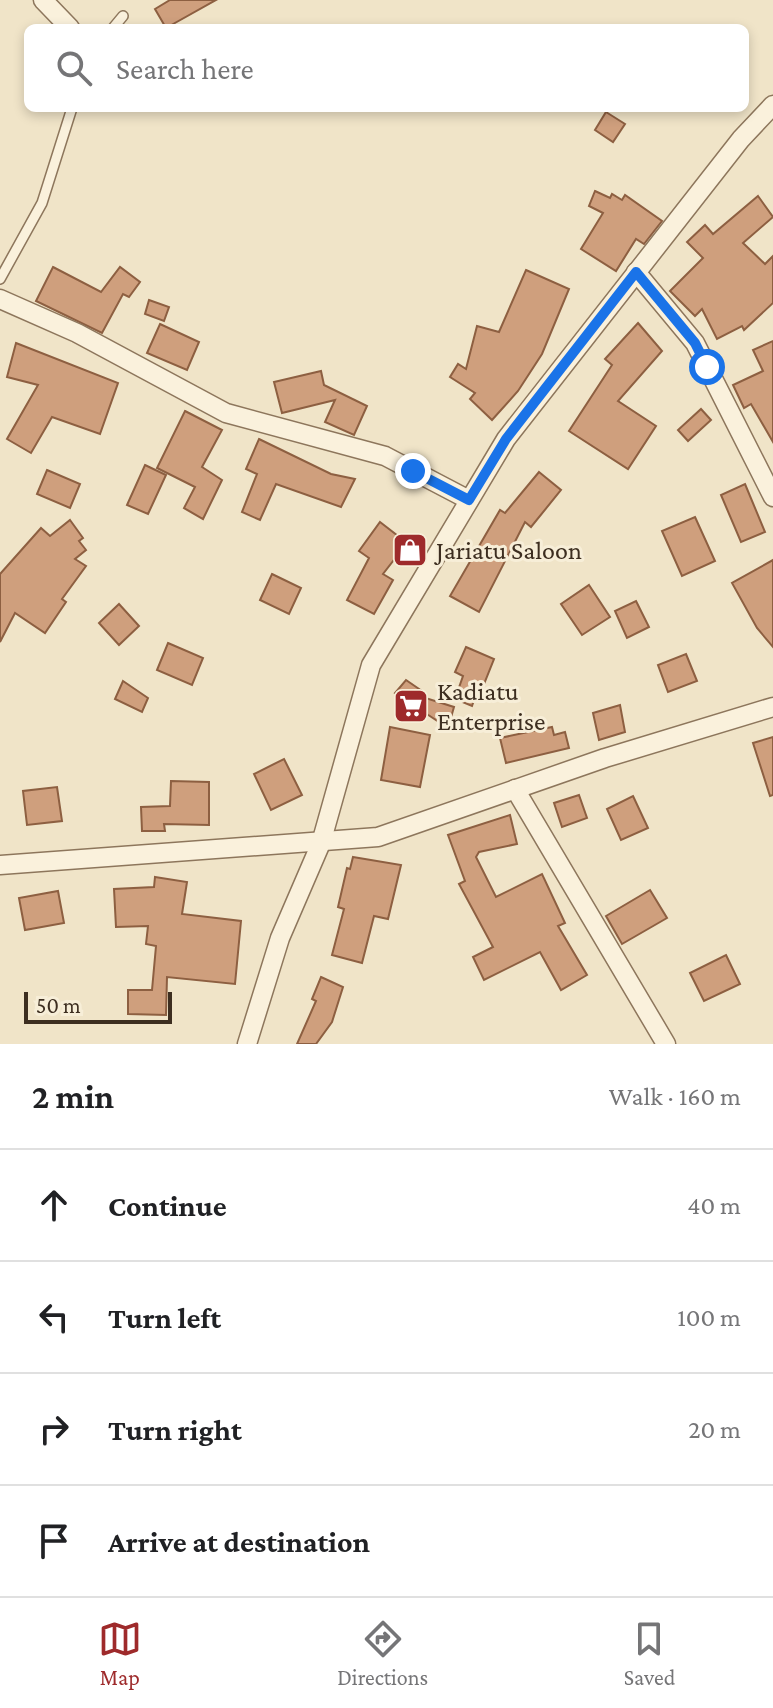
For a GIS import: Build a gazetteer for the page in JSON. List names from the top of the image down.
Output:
{
  "places": {
    "shop": ["Jariatu Saloon"],
    "supermarket": ["Kadiatu Enterprise"]
  },
  "scale_bar": "50 m",
  "page": {
    "search": "Search here",
    "scale": "50 m",
    "heading": ["2 min", "Walk · 160 m"],
    "list": [
      ["Continue", "40 m"],
      ["Turn left", "100 m"],
      ["Turn right", "20 m"],
      "Arrive at destination"
    ],
    "nav": ["Map", "Directions", "Saved"]
  }
}
